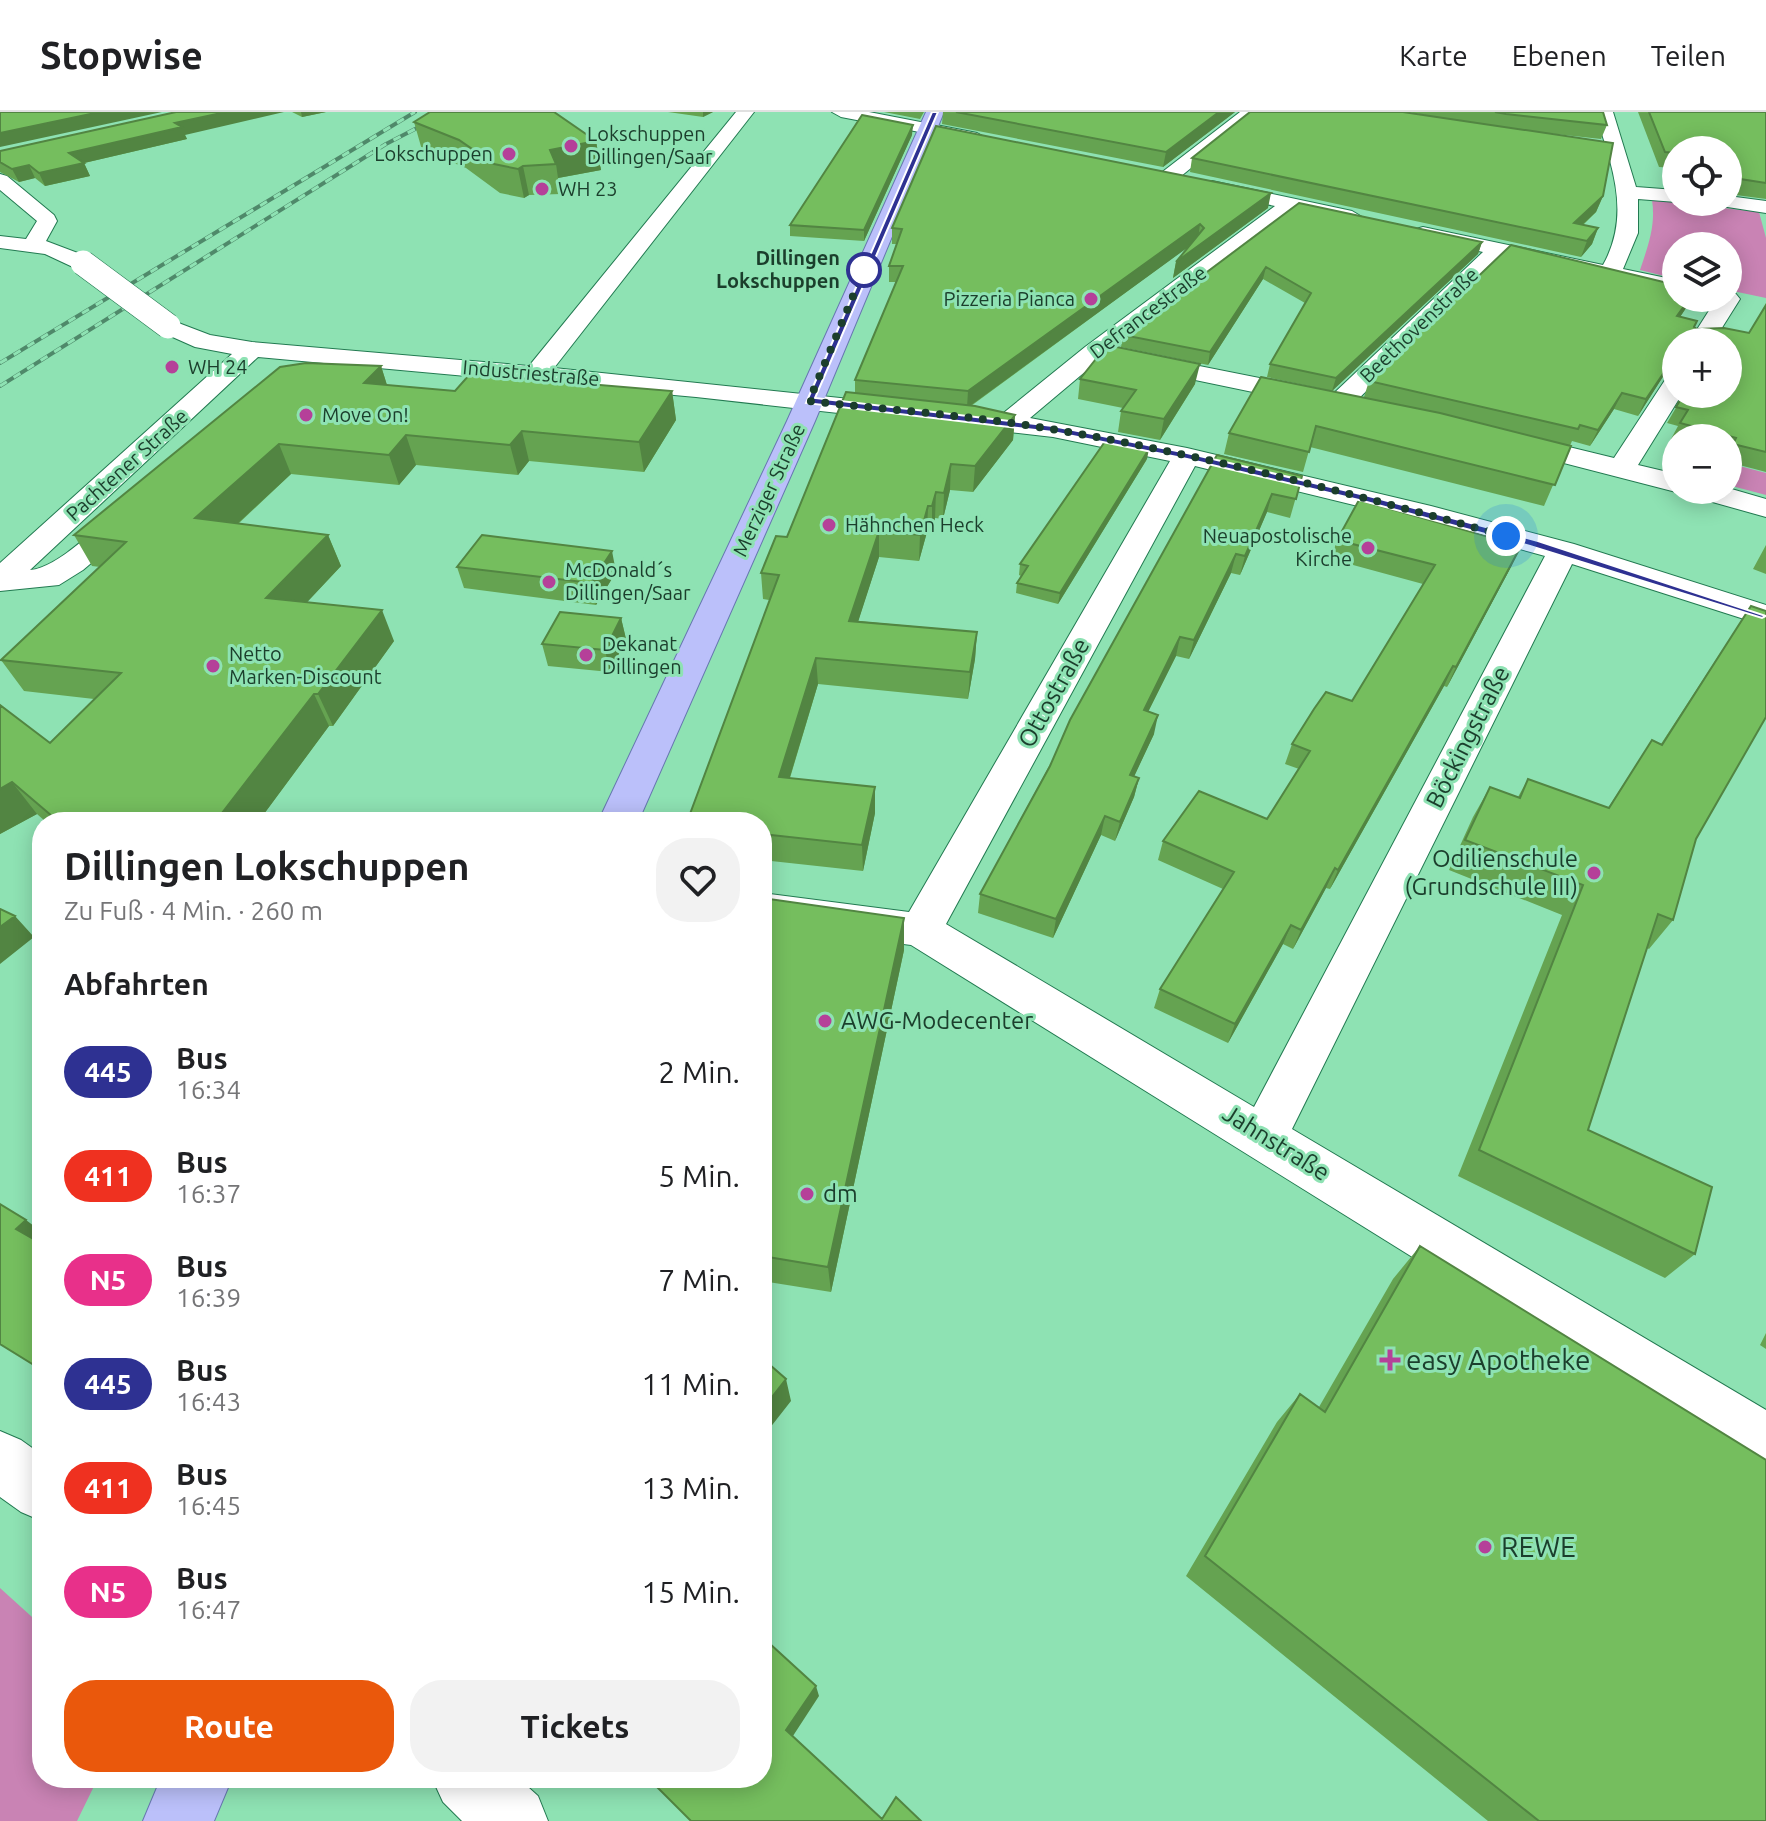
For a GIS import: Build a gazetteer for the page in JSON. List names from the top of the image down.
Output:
{
  "streets": {
    "main road": ["Merziger Straße"],
    "street": [
      "Defrancestraße",
      "Beethovenstraße",
      "Industriestraße",
      "Pachtener Straße",
      "Ottostraße",
      "Böckingstraße",
      "Jahnstraße"
    ]
  },
  "crossings": [
    ["Defrancestraße", "Industriestraße"],
    ["Industriestraße", "Pachtener Straße"],
    ["Industriestraße", "Merziger Straße"],
    ["Industriestraße", "Ottostraße"],
    ["Industriestraße", "Böckingstraße"],
    ["Ottostraße", "Jahnstraße"],
    ["Böckingstraße", "Jahnstraße"]
  ],
  "places": {
    "other": [
      "Lokschuppen Dillingen/Saar",
      "Lokschuppen",
      "WH 23",
      "Dillingen Lokschuppen",
      "Pizzeria Pianca",
      "WH 24",
      "Move On!",
      "Hähnchen Heck",
      "Neuapostolische Kirche",
      "McDonald´s Dillingen/Saar",
      "Dekanat Dillingen",
      "Netto Marken-Discount",
      "Odilienschule (Grundschule III)",
      "AWG-Modecenter",
      "dm",
      "REWE"
    ],
    "health": ["easy Apotheke"]
  },
  "lines": ["bus line 445"],
  "page": {
    "header": "Stopwise",
    "nav": ["Karte", "Ebenen", "Teilen"],
    "map_buttons": ["+", "−"],
    "heading": [
      ["Dillingen Lokschuppen", "Zu Fuß · 4 Min. · 260 m"],
      "Abfahrten"
    ],
    "list": [
      {
        "mark": "445",
        "name": "Bus",
        "note": "16:34",
        "value": "2 Min."
      },
      {
        "mark": "411",
        "name": "Bus",
        "note": "16:37",
        "value": "5 Min."
      },
      {
        "mark": "N5",
        "name": "Bus",
        "note": "16:39",
        "value": "7 Min."
      },
      {
        "mark": "445",
        "name": "Bus",
        "note": "16:43",
        "value": "11 Min."
      },
      {
        "mark": "411",
        "name": "Bus",
        "note": "16:45",
        "value": "13 Min."
      },
      {
        "mark": "N5",
        "name": "Bus",
        "note": "16:47",
        "value": "15 Min."
      }
    ],
    "buttons": ["Route", "Tickets"]
  }
}
